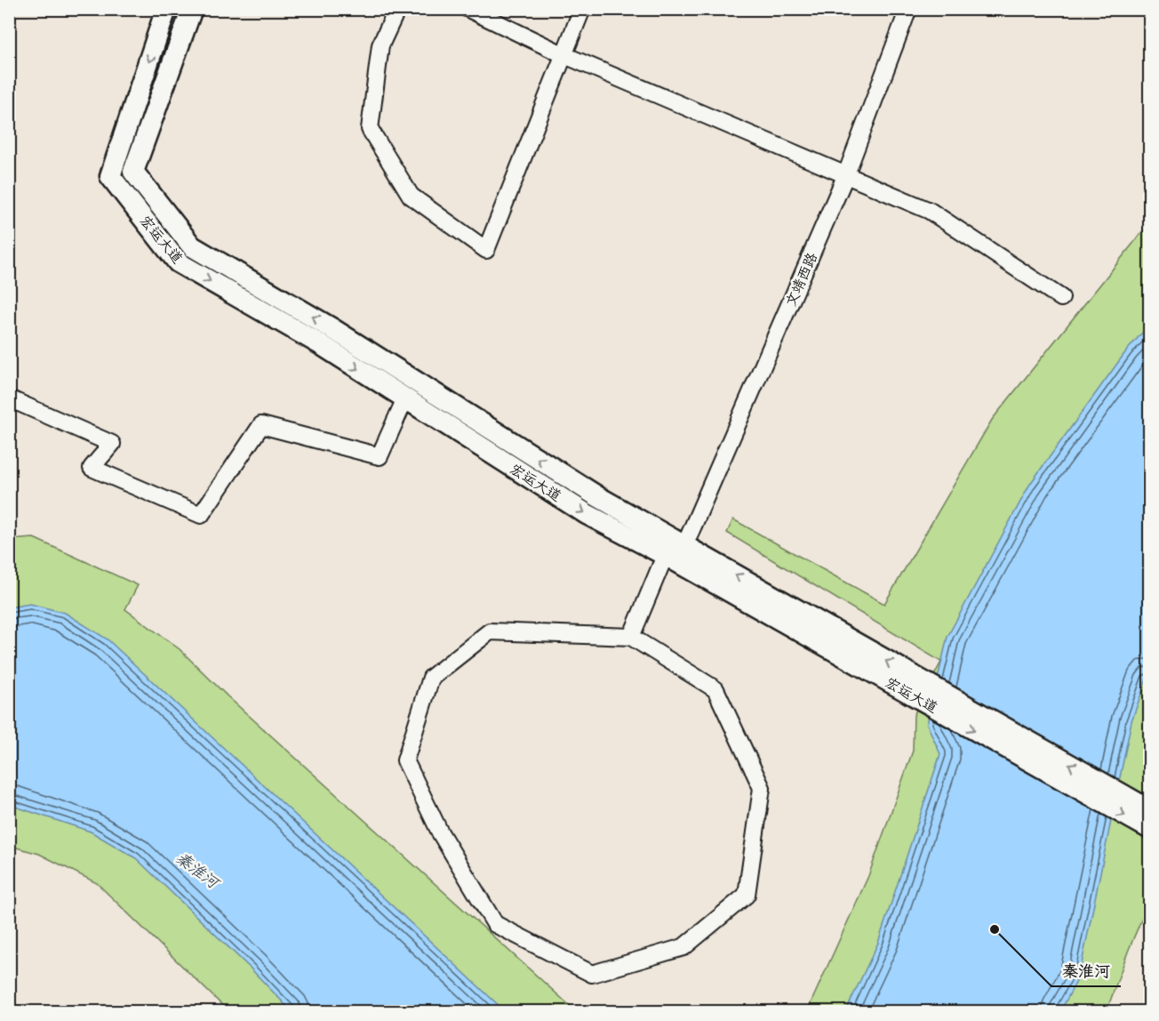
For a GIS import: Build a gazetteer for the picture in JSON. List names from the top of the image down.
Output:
{
  "streets": {
    "main road": ["宏运大道"],
    "street": ["文靖西路"]
  },
  "crossings": [
    ["宏运大道", "文靖西路"]
  ],
  "water": ["秦淮河"],
  "places": ["秦淮河"]
}
